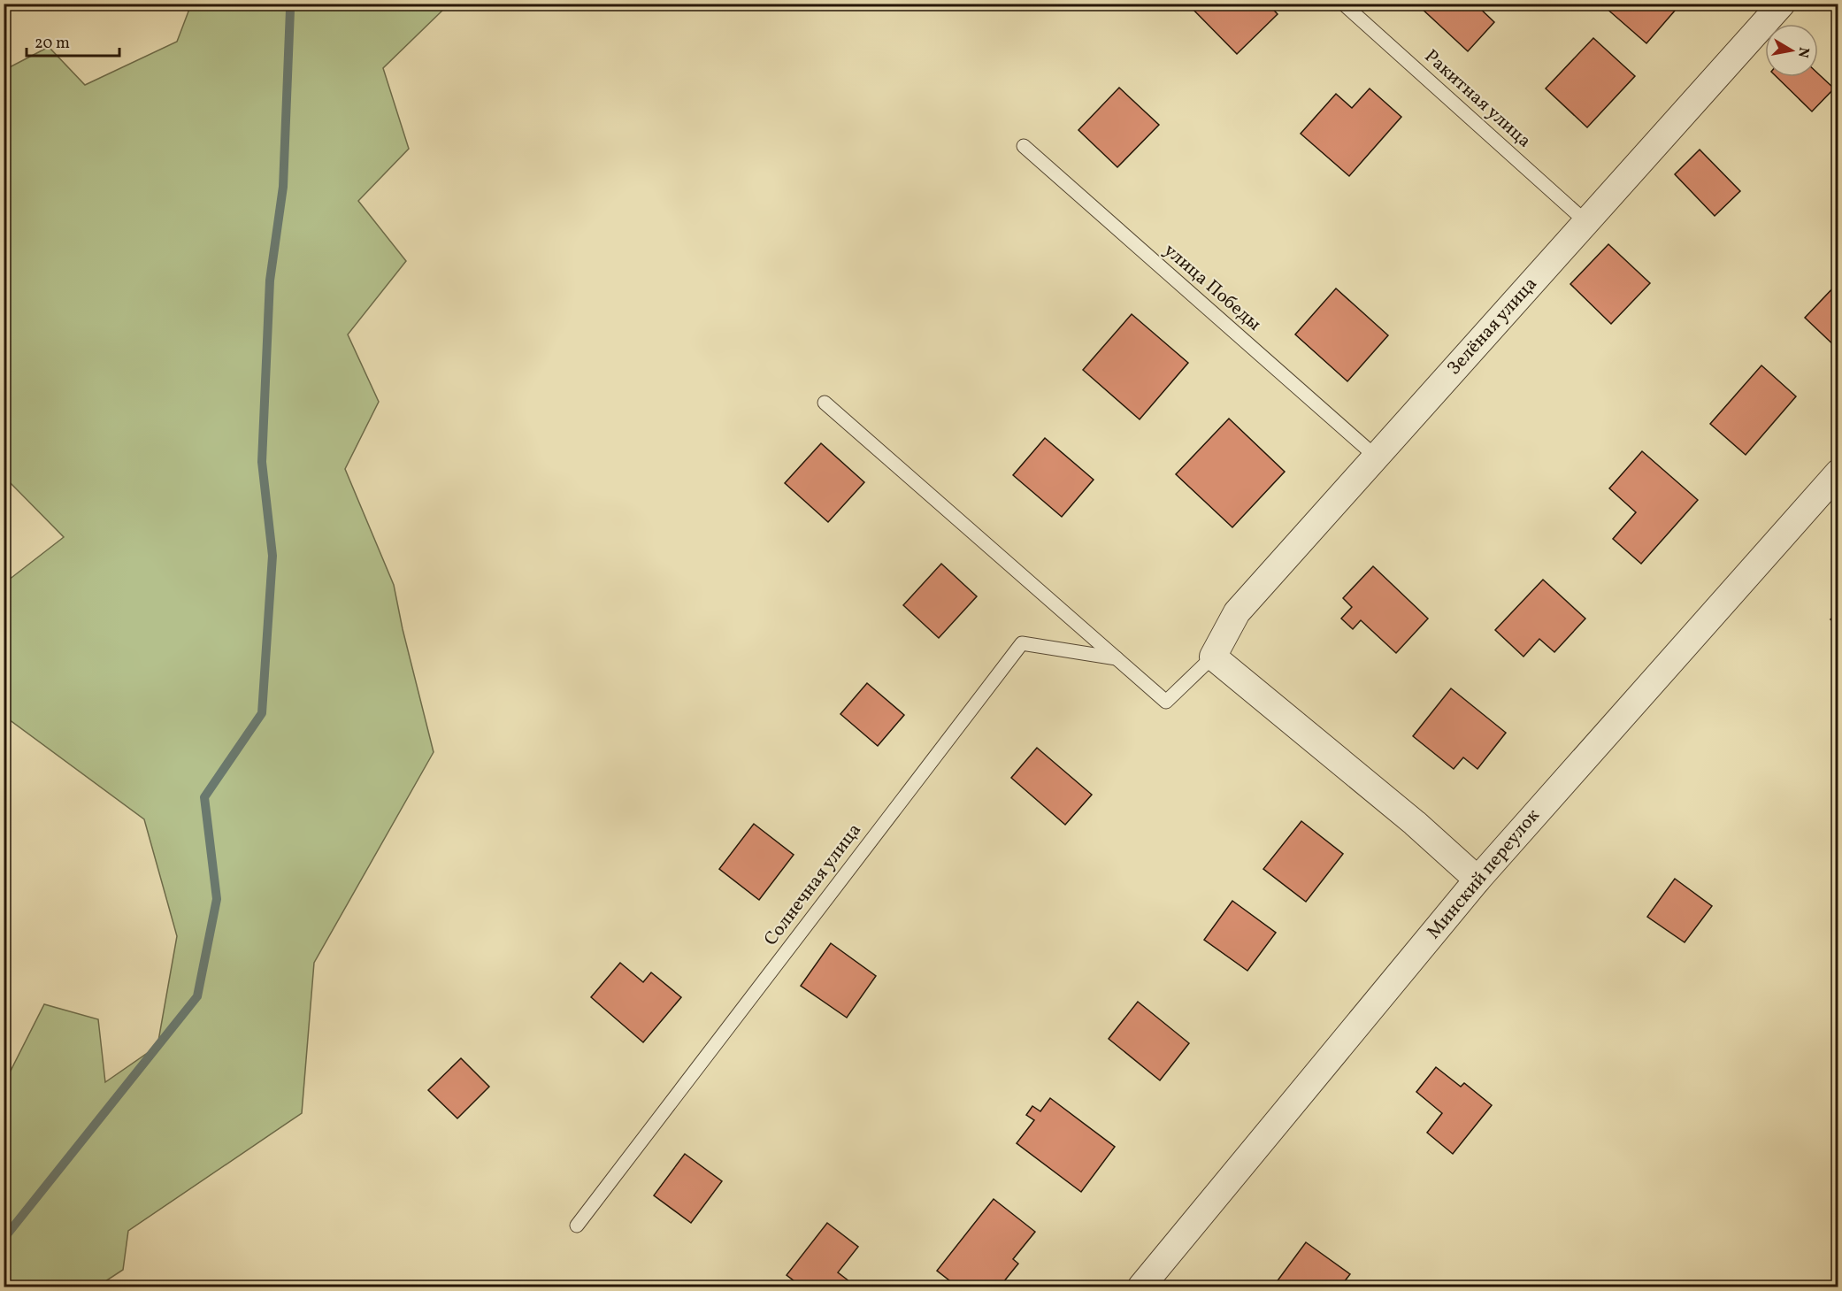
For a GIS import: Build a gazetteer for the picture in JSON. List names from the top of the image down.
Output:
{
  "streets": {
    "street": ["Зелёная улица", "Минский переулок"],
    "lane": ["Ракитная улица", "улица Победы", "Солнечная улица"]
  },
  "crossings": [
    ["Ракитная улица", "Зелёная улица"],
    ["улица Победы", "Зелёная улица"]
  ],
  "scale_bar": "20 m",
  "north": "right"
}
